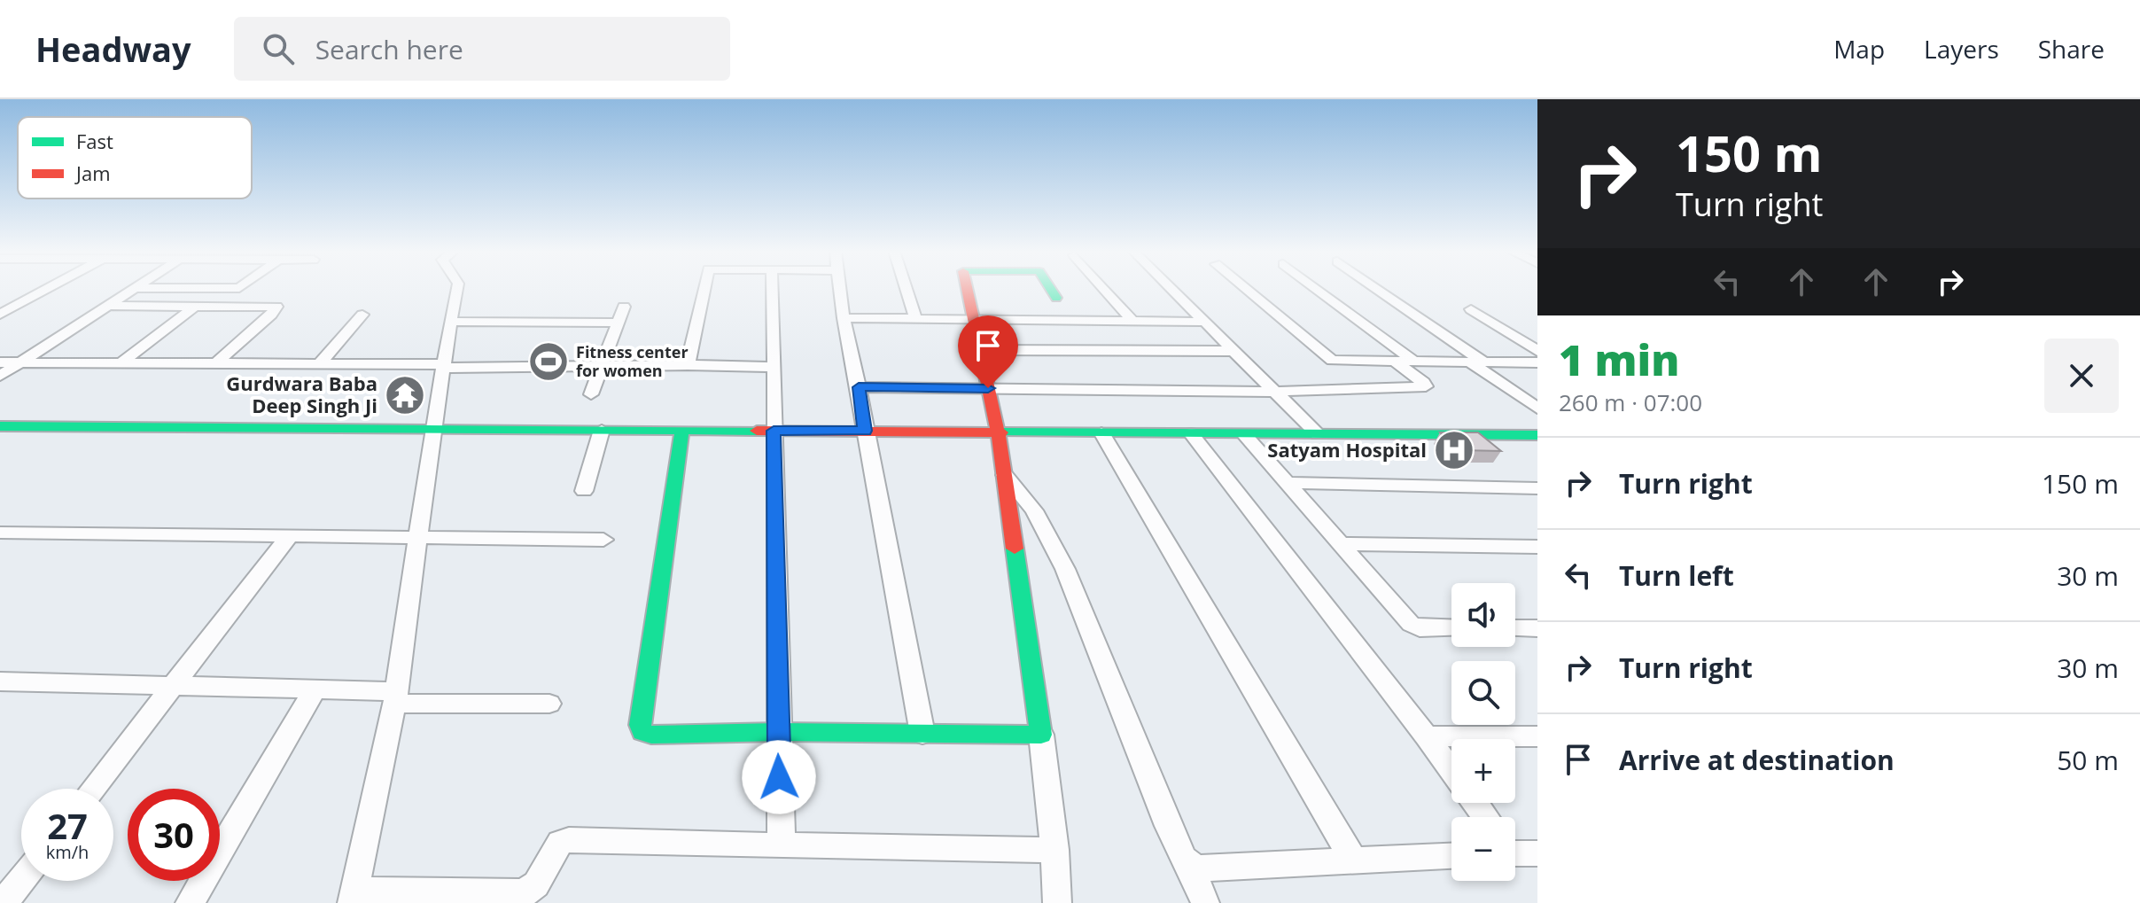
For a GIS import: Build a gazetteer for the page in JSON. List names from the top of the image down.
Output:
{
  "places": {
    "sports": ["Fitness center for women"],
    "temple": ["Gurdwara Baba Deep Singh Ji"],
    "hospital": ["Satyam Hospital"]
  },
  "legend": ["Fast", "Jam"],
  "page": {
    "header": "Headway",
    "search": "Search here",
    "nav": ["Map", "Layers", "Share"],
    "turn": ["150 m", "Turn right"],
    "heading": ["1 min", "260 m · 07:00"],
    "list": [
      {
        "name": "Turn right",
        "value": "150 m"
      },
      {
        "name": "Turn left",
        "value": "30 m"
      },
      {
        "name": "Turn right",
        "value": "30 m"
      },
      {
        "name": "Arrive at destination",
        "value": "50 m"
      }
    ],
    "map_buttons": ["+", "−"],
    "speed": "27 km/h",
    "limit": "30"
  }
}
